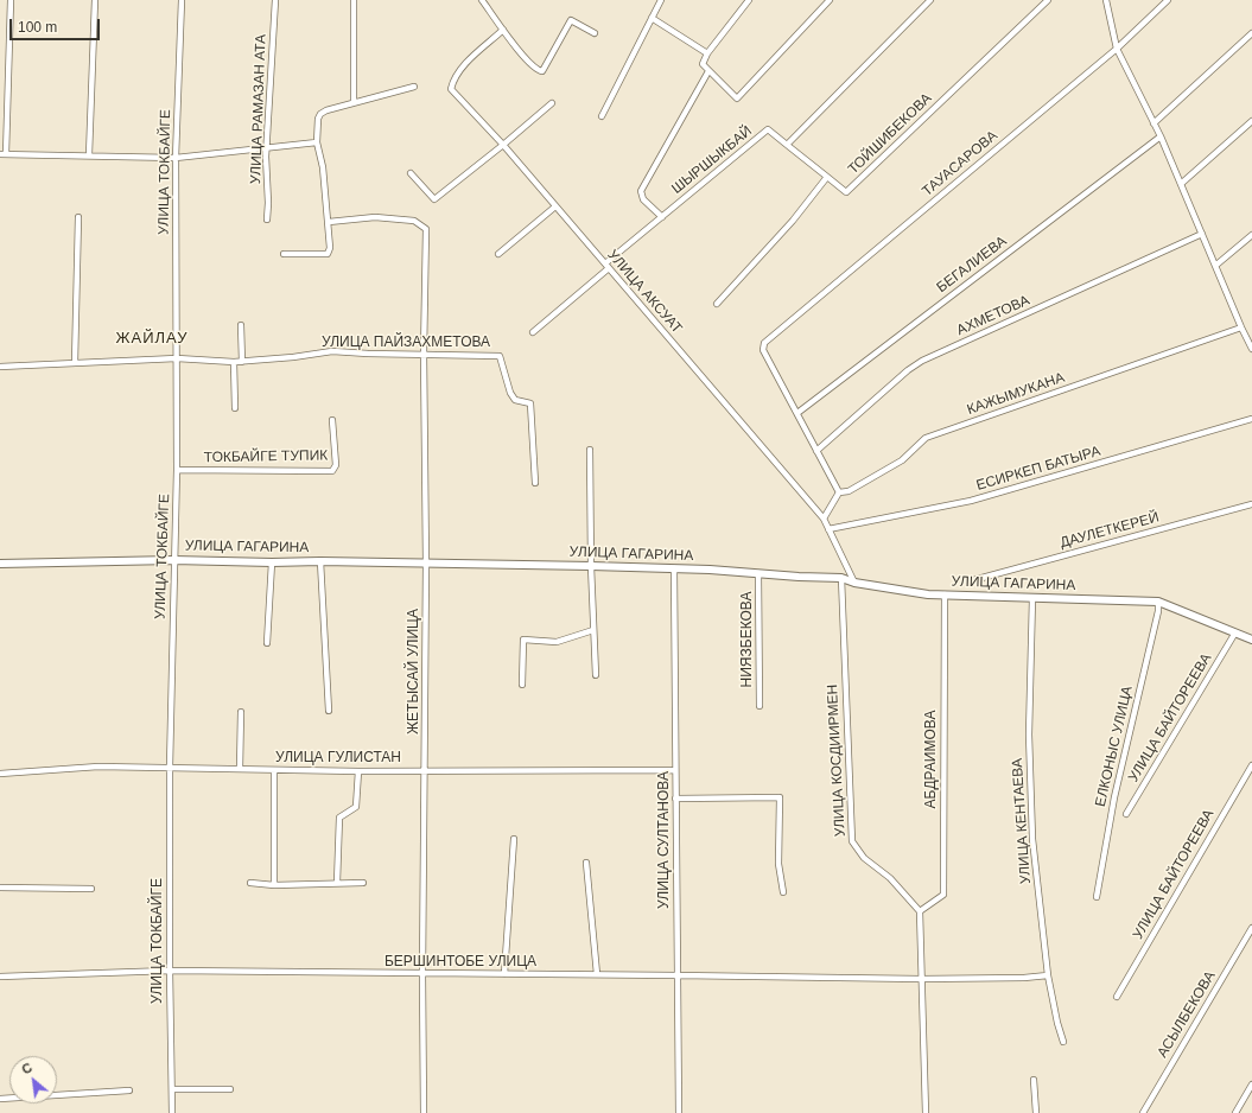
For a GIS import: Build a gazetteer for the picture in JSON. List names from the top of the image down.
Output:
{
  "streets": {
    "main road": ["УЛИЦА ГАГАРИНА"],
    "street": [
      "УЛИЦА РАМАЗАН АТА",
      "ТОЙШИБЕКОВА",
      "ШЫРШЫКБАЙ",
      "ТАУАСАРОВА",
      "УЛИЦА ТОКБАЙГЕ",
      "БЕГАЛИЕВА",
      "УЛИЦА АКСУАТ",
      "АХМЕТОВА",
      "УЛИЦА ПАЙЗАХМЕТОВА",
      "КАЖЫМУКАНА",
      "ТОКБАЙГЕ ТУПИК",
      "ЕСИРКЕП БАТЫРА",
      "ДАУЛЕТКЕРЕЙ",
      "НИЯЗБЕКОВА",
      "ЖЕТЫСАЙ УЛИЦА",
      "УЛИЦА БАЙТОРЕЕВА",
      "ЕЛКОНЫС УЛИЦА",
      "УЛИЦА ГУЛИСТАН",
      "АБДРАИМОВА",
      "УЛИЦА КОСДИИРМЕН",
      "УЛИЦА КЕНТАЕВА",
      "УЛИЦА СУЛТАНОВА",
      "БЕРШИНТОБЕ УЛИЦА",
      "АСЫЛБЕКОВА"
    ]
  },
  "crossings": [
    ["ШЫРШЫКБАЙ", "УЛИЦА АКСУАТ"],
    ["ТАУАСАРОВА", "БЕГАЛИЕВА"],
    ["УЛИЦА ТОКБАЙГЕ", "УЛИЦА ПАЙЗАХМЕТОВА"],
    ["УЛИЦА ТОКБАЙГЕ", "ТОКБАЙГЕ ТУПИК"],
    ["УЛИЦА ТОКБАЙГЕ", "УЛИЦА ГАГАРИНА"],
    ["УЛИЦА ТОКБАЙГЕ", "УЛИЦА ГУЛИСТАН"],
    ["УЛИЦА ТОКБАЙГЕ", "БЕРШИНТОБЕ УЛИЦА"],
    ["УЛИЦА АКСУАТ", "ЕСИРКЕП БАТЫРА"],
    ["УЛИЦА АКСУАТ", "УЛИЦА ГАГАРИНА"],
    ["УЛИЦА ПАЙЗАХМЕТОВА", "ЖЕТЫСАЙ УЛИЦА"],
    ["УЛИЦА ГАГАРИНА", "НИЯЗБЕКОВА"],
    ["УЛИЦА ГАГАРИНА", "ЖЕТЫСАЙ УЛИЦА"],
    ["УЛИЦА ГАГАРИНА", "УЛИЦА БАЙТОРЕЕВА"],
    ["УЛИЦА ГАГАРИНА", "ЕЛКОНЫС УЛИЦА"],
    ["УЛИЦА ГАГАРИНА", "АБДРАИМОВА"],
    ["УЛИЦА ГАГАРИНА", "УЛИЦА КОСДИИРМЕН"],
    ["УЛИЦА ГАГАРИНА", "УЛИЦА КЕНТАЕВА"],
    ["УЛИЦА ГАГАРИНА", "УЛИЦА СУЛТАНОВА"],
    ["ЖЕТЫСАЙ УЛИЦА", "УЛИЦА ГУЛИСТАН"],
    ["ЖЕТЫСАЙ УЛИЦА", "БЕРШИНТОБЕ УЛИЦА"],
    ["УЛИЦА ГУЛИСТАН", "УЛИЦА СУЛТАНОВА"],
    ["АБДРАИМОВА", "УЛИЦА КОСДИИРМЕН"],
    ["УЛИЦА КЕНТАЕВА", "БЕРШИНТОБЕ УЛИЦА"],
    ["УЛИЦА СУЛТАНОВА", "БЕРШИНТОБЕ УЛИЦА"]
  ],
  "districts": ["ЖАЙЛАУ"],
  "scale_bar": "100 m",
  "north": "top left"
}
